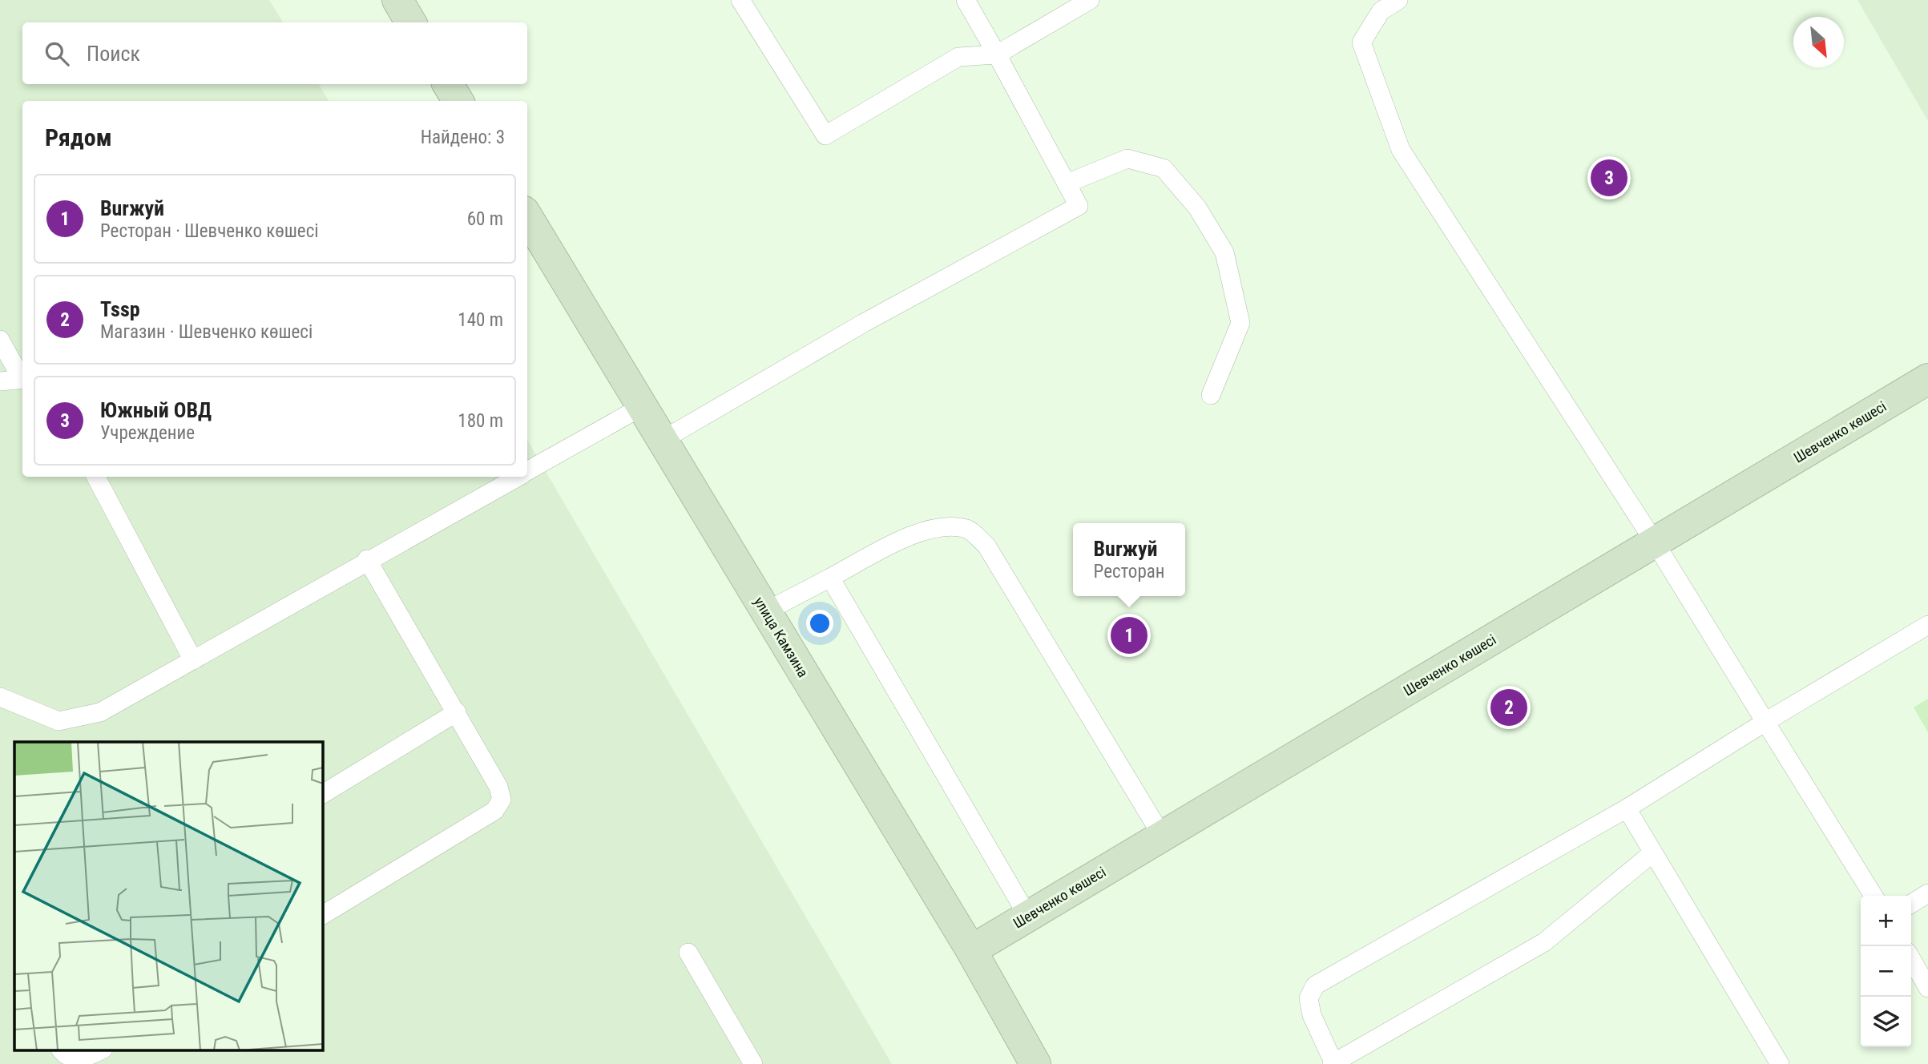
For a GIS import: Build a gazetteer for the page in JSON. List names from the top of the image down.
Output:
{
  "streets": {
    "street": ["Шевченко көшесі", "улица Камзина"]
  },
  "crossings": [
    ["Шевченко көшесі", "улица Камзина"]
  ],
  "north": "bottom right",
  "page": {
    "search": "Поиск",
    "heading": ["Рядом", "Найдено: 3"],
    "pins": ["3", "1", "2"],
    "list": [
      {
        "mark": "1",
        "name": "Burжуй",
        "note": "Ресторан · Шевченко көшесі",
        "value": "60 m"
      },
      {
        "mark": "2",
        "name": "Tssp",
        "note": "Магазин · Шевченко көшесі",
        "value": "140 m"
      },
      {
        "mark": "3",
        "name": "Южный ОВД",
        "note": "Учреждение",
        "value": "180 m"
      }
    ],
    "popup": ["Burжуй", "Ресторан"],
    "map_buttons": ["+", "−"]
  }
}
